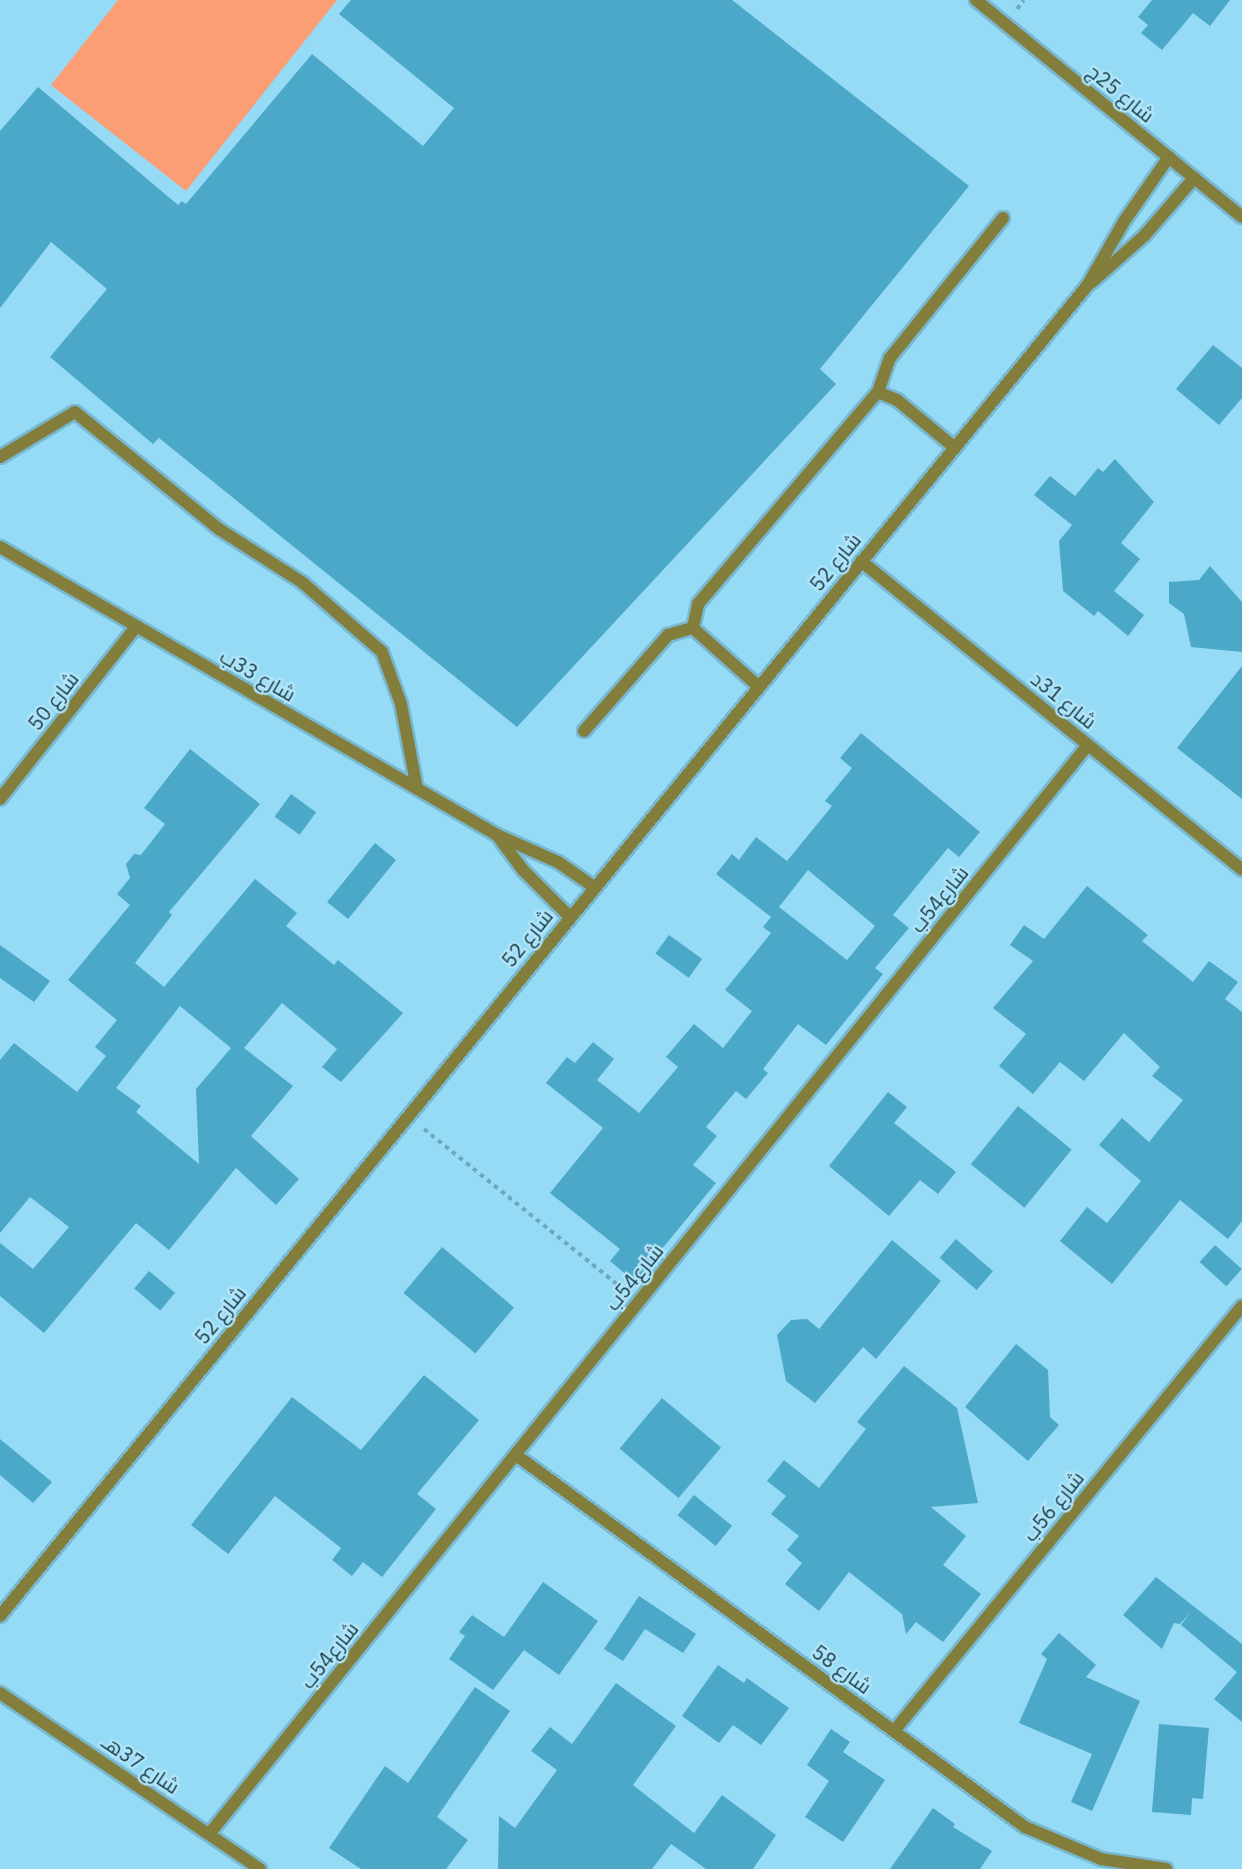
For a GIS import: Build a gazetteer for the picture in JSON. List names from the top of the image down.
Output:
{
  "streets": {
    "street": [
      "شارع 25ج",
      "شارع 52",
      "شارع 33ب",
      "شارع 31د",
      "شارع 50",
      "شارع54ب",
      "شارع 56ب",
      "شارع 58",
      "شارع 37هـ"
    ]
  },
  "crossings": [
    ["شارع 25ج", "شارع 52"],
    ["شارع 52", "شارع 33ب"],
    ["شارع 52", "شارع 31د"],
    ["شارع 33ب", "شارع 50"],
    ["شارع 31د", "شارع54ب"],
    ["شارع54ب", "شارع 58"],
    ["شارع54ب", "شارع 37هـ"],
    ["شارع 56ب", "شارع 58"]
  ]
}
